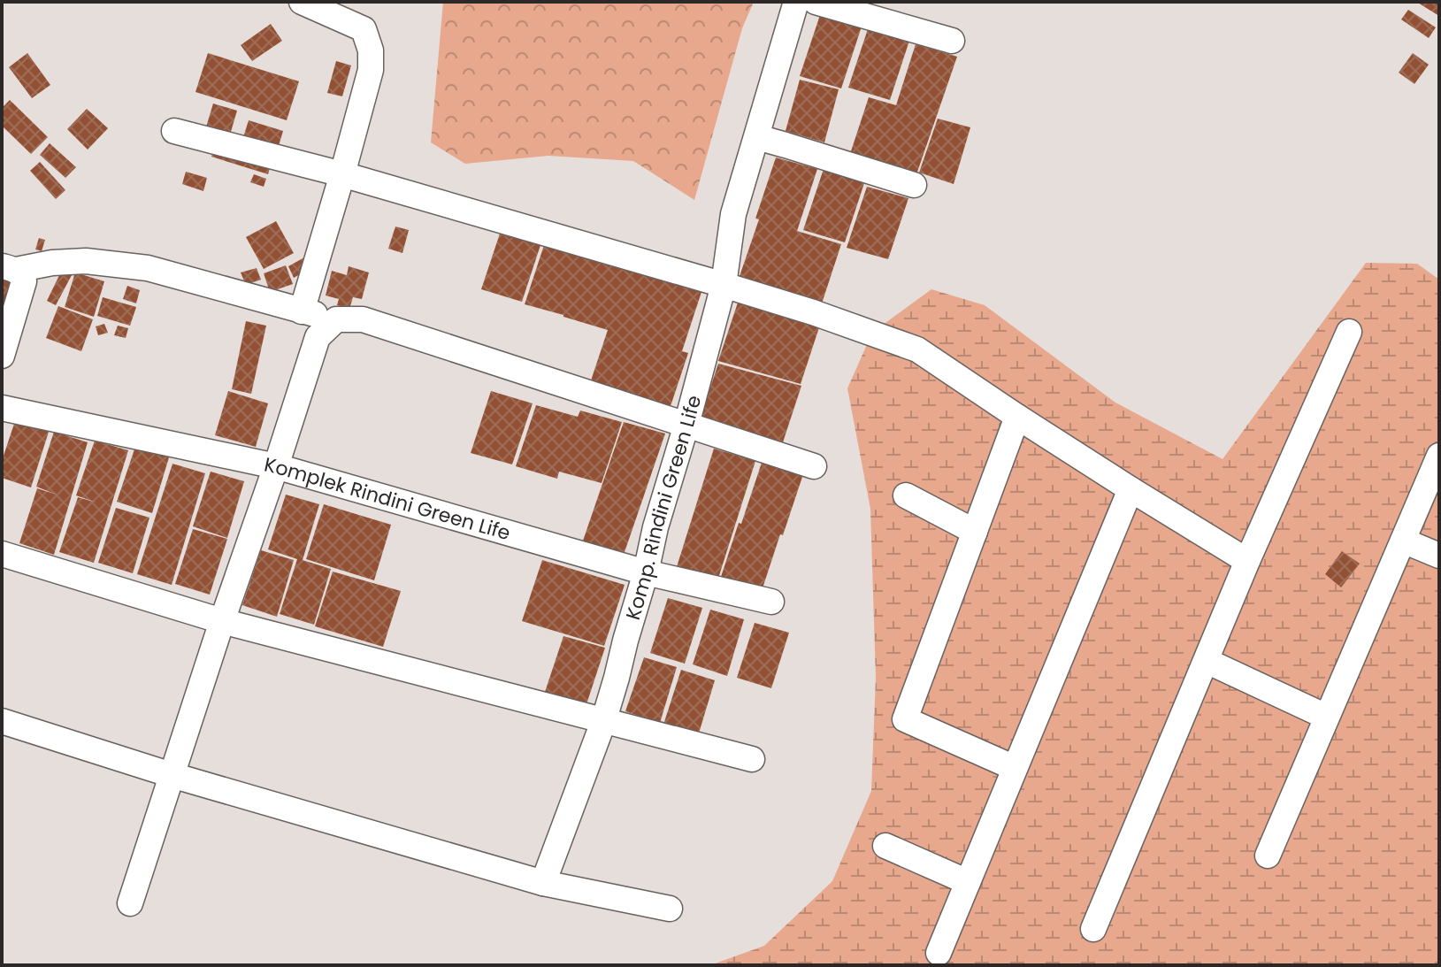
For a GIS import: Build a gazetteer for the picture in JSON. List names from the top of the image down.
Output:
{
  "streets": {
    "street": ["Komplek Rindini Green Life", "Komp. Rindini Green Life"]
  },
  "crossings": [
    ["Komplek Rindini Green Life", "Komp. Rindini Green Life"]
  ]
}
